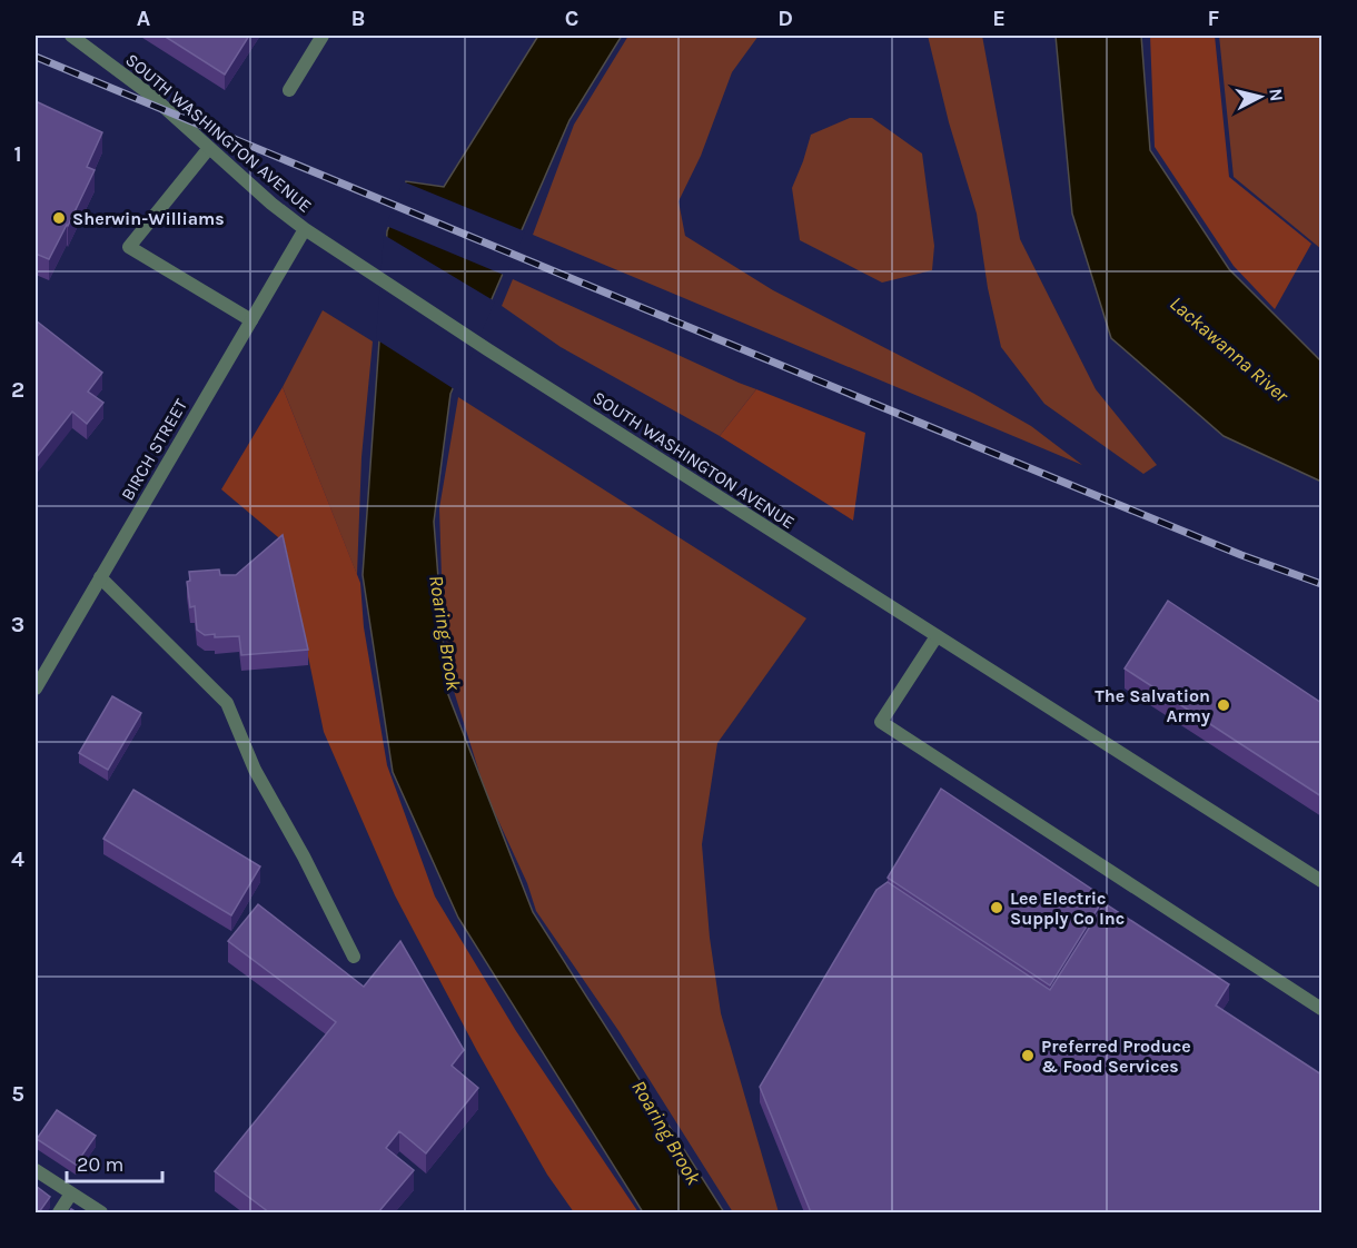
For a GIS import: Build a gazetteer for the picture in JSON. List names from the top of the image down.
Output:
{
  "streets": {
    "street": ["SOUTH WASHINGTON AVENUE", "BIRCH STREET"]
  },
  "crossings": [
    ["SOUTH WASHINGTON AVENUE", "BIRCH STREET"]
  ],
  "water": ["Lackawanna River", "Roaring Brook"],
  "places": [
    "Sherwin-Williams",
    "The Salvation Army",
    "Lee Electric Supply Co Inc",
    "Preferred Produce & Food Services"
  ],
  "scale_bar": "20 m",
  "north": "right",
  "grid": {
    "columns": [
      "A",
      "B",
      "C",
      "D",
      "E",
      "F"
    ],
    "rows": [
      "1",
      "2",
      "3",
      "4",
      "5"
    ]
  }
}
